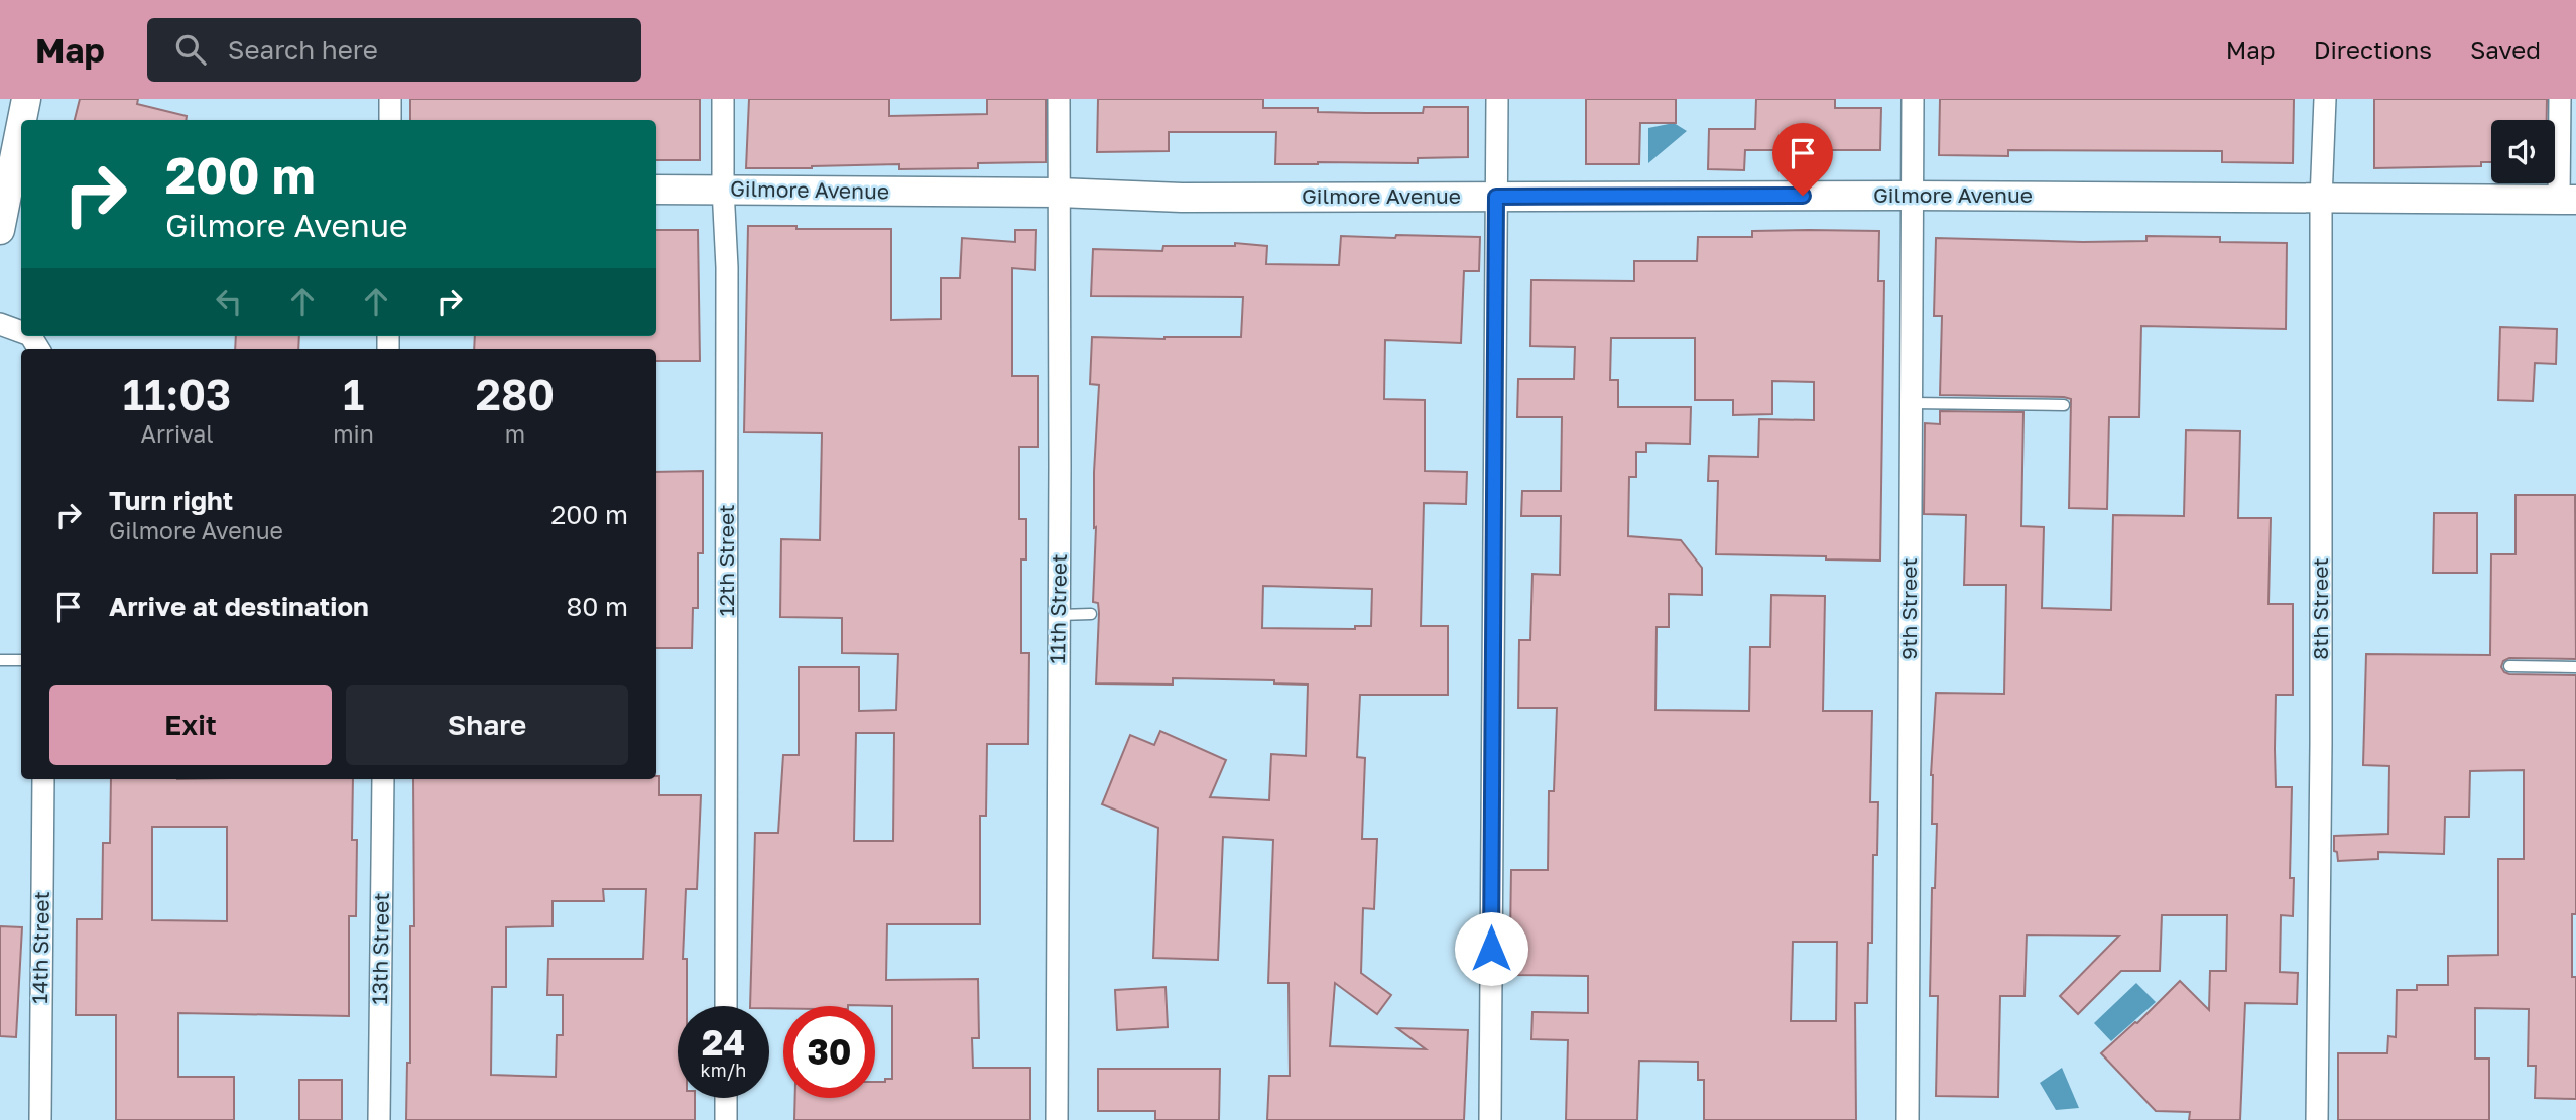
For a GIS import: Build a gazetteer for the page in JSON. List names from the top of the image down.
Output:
{
  "streets": {
    "main road": ["Gilmore Avenue"],
    "street": [
      "12th Street",
      "11th Street",
      "9th Street",
      "8th Street",
      "14th Street",
      "13th Street"
    ]
  },
  "crossings": [
    ["Gilmore Avenue", "12th Street"],
    ["Gilmore Avenue", "11th Street"],
    ["Gilmore Avenue", "9th Street"],
    ["Gilmore Avenue", "8th Street"]
  ],
  "page": {
    "header": "Map",
    "search": "Search here",
    "nav": ["Map", "Directions", "Saved"],
    "turn": ["200 m", "Gilmore Avenue"],
    "eta": [
      "11:03",
      "Arrival",
      "1",
      "min",
      "280",
      "m"
    ],
    "list": [
      {
        "name": "Turn right",
        "note": "Gilmore Avenue",
        "value": "200 m"
      },
      {
        "name": "Arrive at destination",
        "value": "80 m"
      }
    ],
    "buttons": ["Exit", "Share"],
    "speed": "24 km/h",
    "limit": "30"
  }
}
